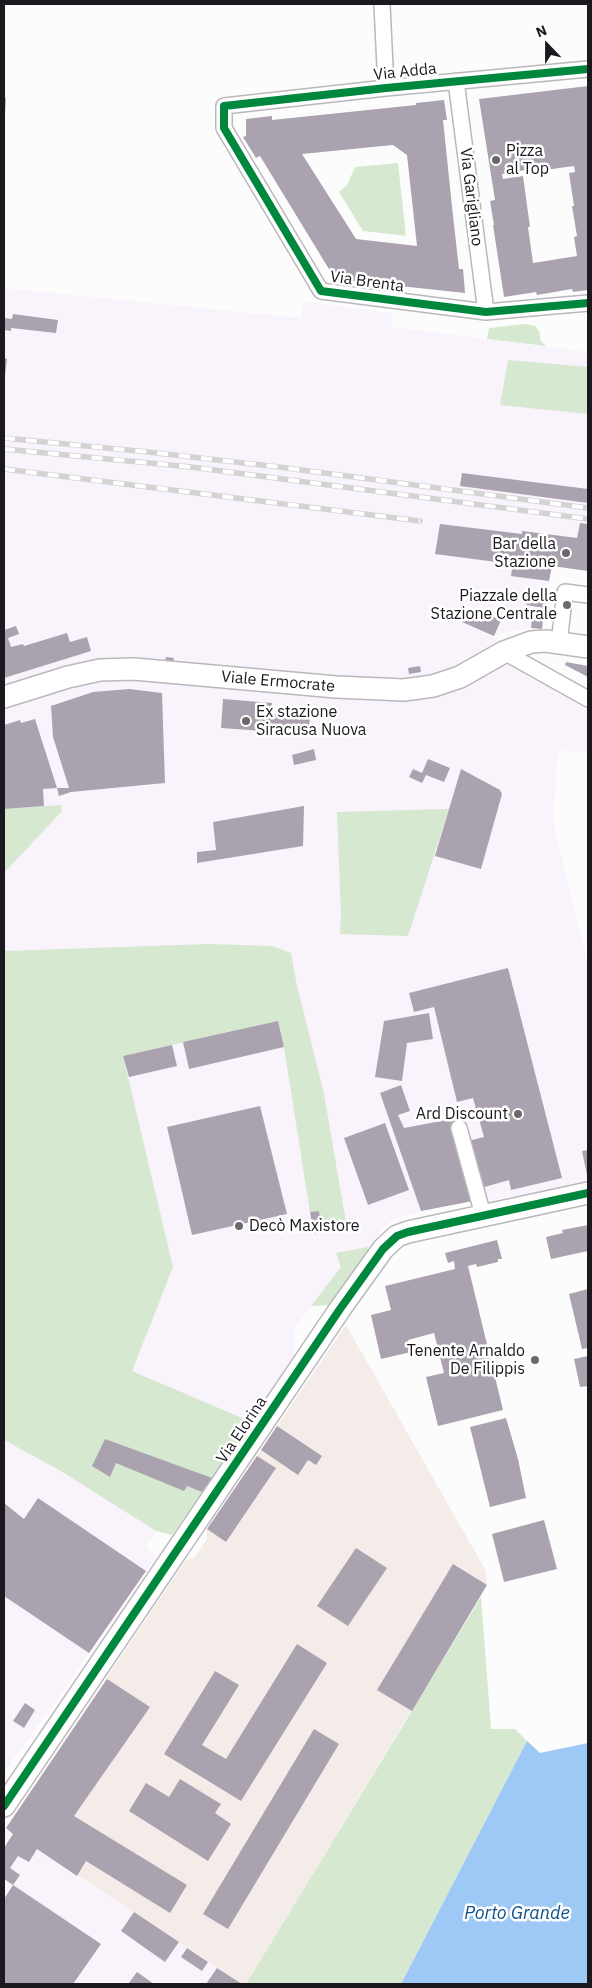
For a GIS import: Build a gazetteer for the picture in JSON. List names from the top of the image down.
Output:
{
  "streets": {
    "main road": ["Viale Ermocrate", "Via Elorina"],
    "street": ["Via Adda", "Via Garigliano", "Via Brenta"]
  },
  "crossings": [
    ["Via Adda", "Via Garigliano"],
    ["Via Adda", "Via Brenta"],
    ["Via Garigliano", "Via Brenta"]
  ],
  "water": ["Porto Grande"],
  "places": [
    "Pizza al Top",
    "Bar della Stazione",
    "Piazzale della Stazione Centrale",
    "Ex stazione Siracusa Nuova",
    "Ard Discount",
    "Decò Maxistore",
    "Tenente Arnaldo De Filippis"
  ],
  "north": "top"
}
